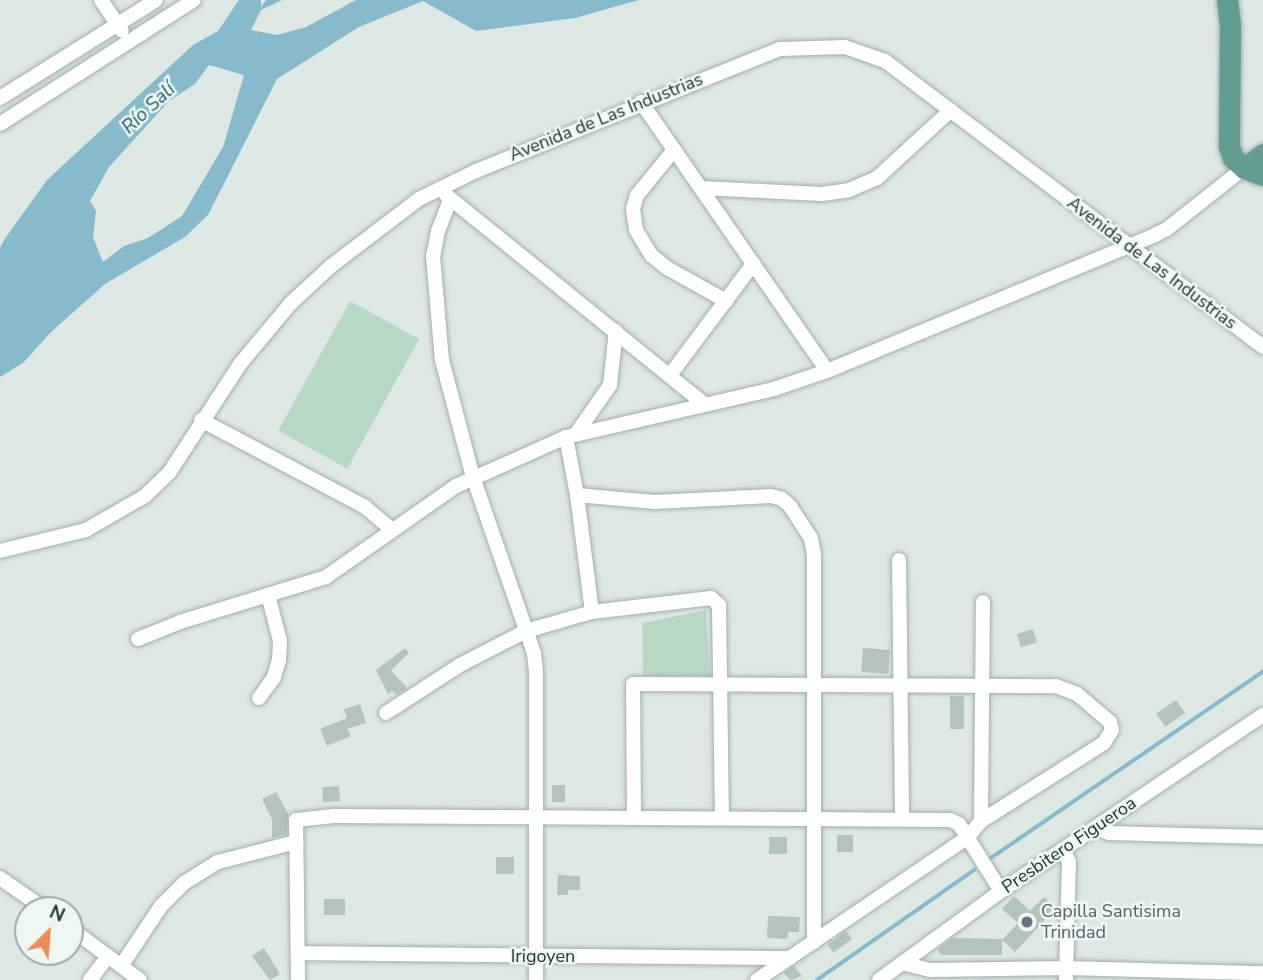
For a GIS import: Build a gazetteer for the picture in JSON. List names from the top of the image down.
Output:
{
  "streets": {
    "street": ["Avenida de Las Industrias", "Presbitero Figueroa", "Irigoyen"]
  },
  "water": ["Río Salí"],
  "places": ["Capilla Santisima Trinidad"],
  "north": "top right"
}
